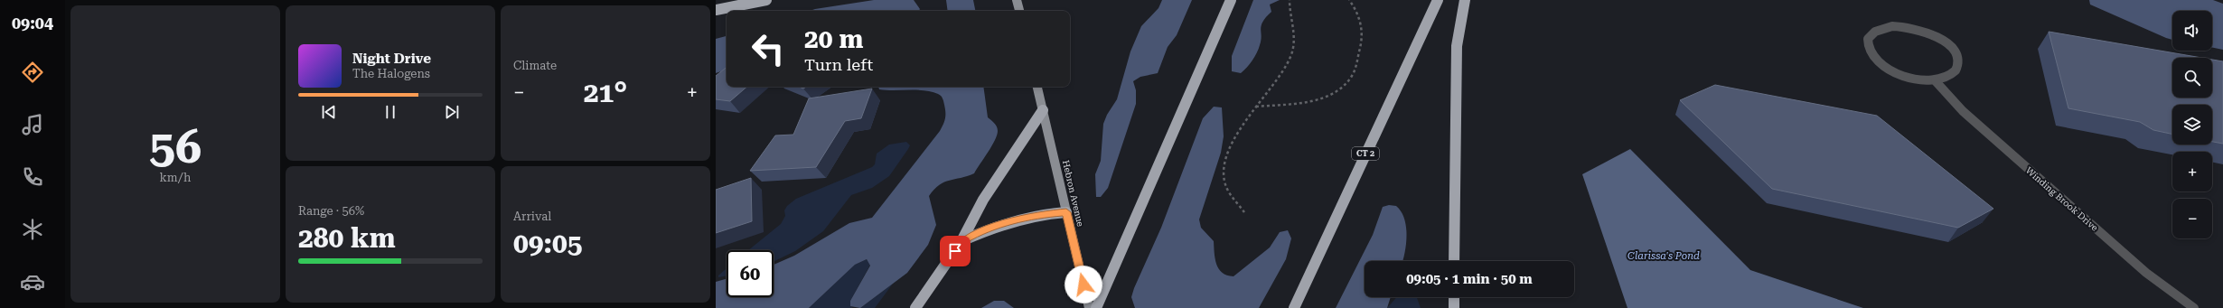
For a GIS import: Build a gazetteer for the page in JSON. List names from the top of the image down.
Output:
{
  "streets": {
    "highway": ["CT 2"],
    "main road": ["Hebron Avenue"],
    "street": ["Winding Brook Drive"]
  },
  "water": ["Clarissa's Pond"],
  "page": {
    "tabs": "09:04",
    "tile": [
      ["56", "km/h"],
      "Climate",
      ["Range · 56%", "280 km"],
      ["Arrival", "09:05"]
    ],
    "map_buttons": ["+", "−"],
    "turn": ["20 m", "Turn left"],
    "song": ["Night Drive", "The Halogens"],
    "heat": ["−", "21°", "+"],
    "limit": "60",
    "trip": "09:05 · 1 min · 50 m"
  }
}
